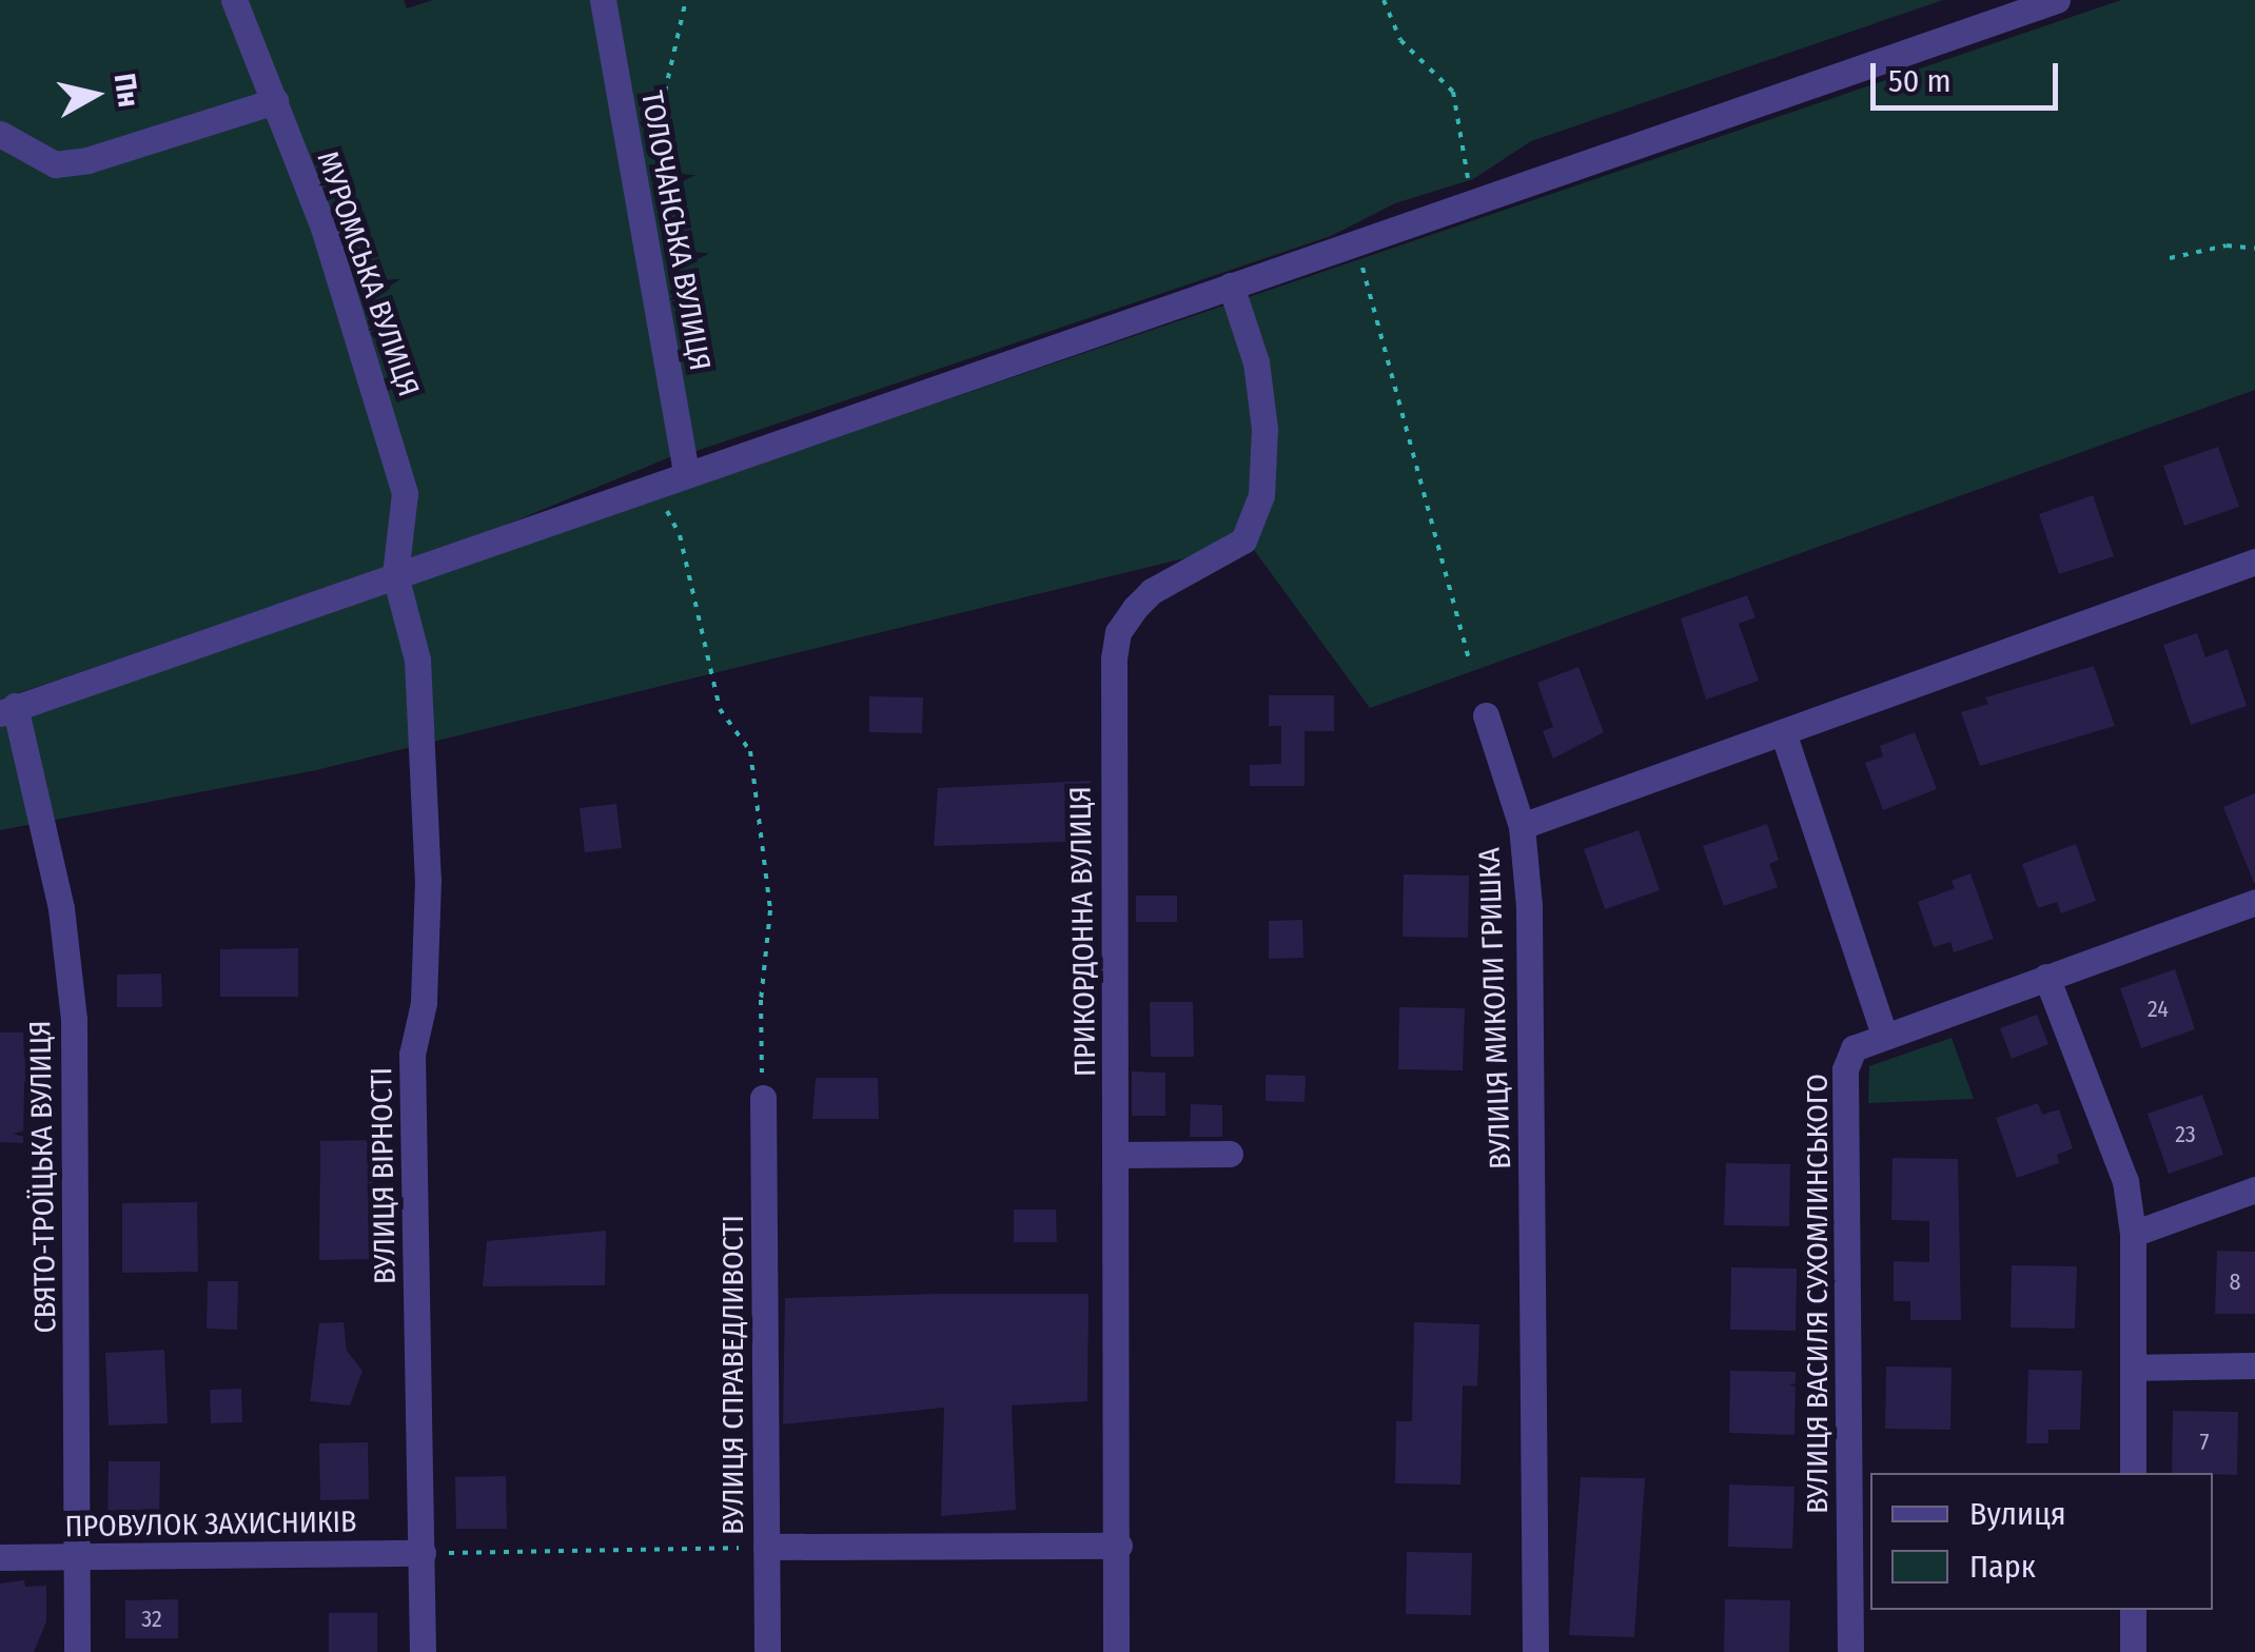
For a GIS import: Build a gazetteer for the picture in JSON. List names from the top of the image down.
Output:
{
  "streets": {
    "street": [
      "ТОЛОЧАНСЬКА ВУЛИЦЯ",
      "МУРОМСЬКА ВУЛИЦЯ",
      "ПРИКОРДОННА ВУЛИЦЯ",
      "ВУЛИЦЯ МИКОЛИ ГРИШКА",
      "ВУЛИЦЯ ВІРНОСТІ",
      "СВЯТО-ТРОЇЦЬКА ВУЛИЦЯ",
      "ВУЛИЦЯ ВАСИЛЯ СУХОМЛИНСЬКОГО",
      "ВУЛИЦЯ СПРАВЕДЛИВОСТІ",
      "ПРОВУЛОК ЗАХИСНИКІВ"
    ]
  },
  "crossings": [
    ["МУРОМСЬКА ВУЛИЦЯ", "ВУЛИЦЯ ВІРНОСТІ"],
    ["ВУЛИЦЯ ВІРНОСТІ", "ПРОВУЛОК ЗАХИСНИКІВ"],
    ["СВЯТО-ТРОЇЦЬКА ВУЛИЦЯ", "ПРОВУЛОК ЗАХИСНИКІВ"]
  ],
  "house_numbers": [
    "24",
    "23",
    "8",
    "7",
    "32"
  ],
  "legend": ["Вулиця", "Парк"],
  "scale_bar": "50 m",
  "north": "right"
}
